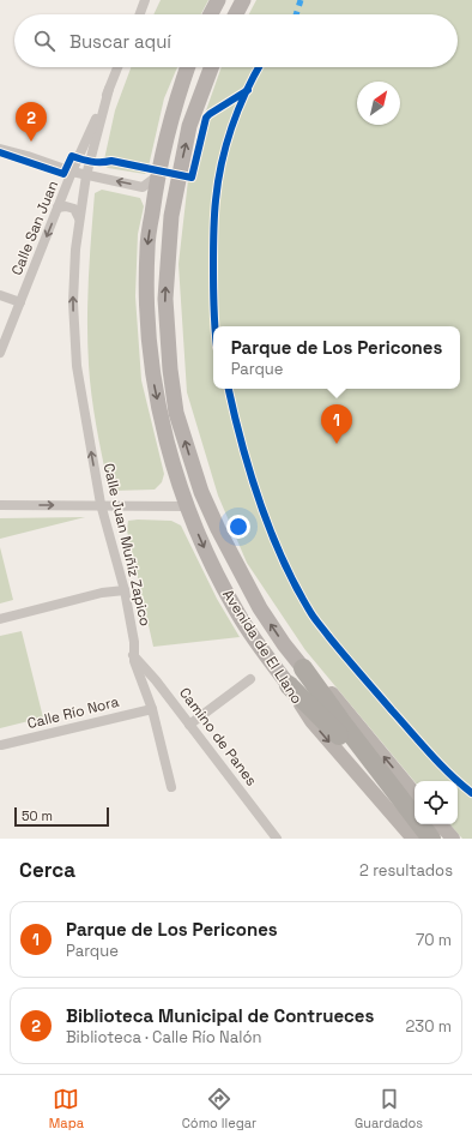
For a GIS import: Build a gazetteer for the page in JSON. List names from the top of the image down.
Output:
{
  "streets": {
    "main road": ["Avenida de El Llano"],
    "street": [
      "Calle San Juan",
      "Calle Juan Muñíz Zapico",
      "Calle Río Nora",
      "Camino de Panes"
    ]
  },
  "crossings": [
    ["Calle San Juan", "Calle Juan Muñíz Zapico"],
    ["Calle Juan Muñíz Zapico", "Calle Río Nora"],
    ["Calle Juan Muñíz Zapico", "Camino de Panes"]
  ],
  "one_way": ["Calle Juan Muñíz Zapico"],
  "scale_bar": "50 m",
  "north": "top right",
  "page": {
    "search": "Buscar aquí",
    "pins": ["2", "1"],
    "popup": ["Parque de Los Pericones", "Parque"],
    "scale": "50 m",
    "heading": ["Cerca", "2 resultados"],
    "list": [
      {
        "mark": "1",
        "name": "Parque de Los Pericones",
        "note": "Parque",
        "value": "70 m"
      },
      {
        "mark": "2",
        "name": "Biblioteca Municipal de Contrueces",
        "note": "Biblioteca · Calle Río Nalón",
        "value": "230 m"
      }
    ],
    "nav": ["Mapa", "Cómo llegar", "Guardados"]
  }
}
